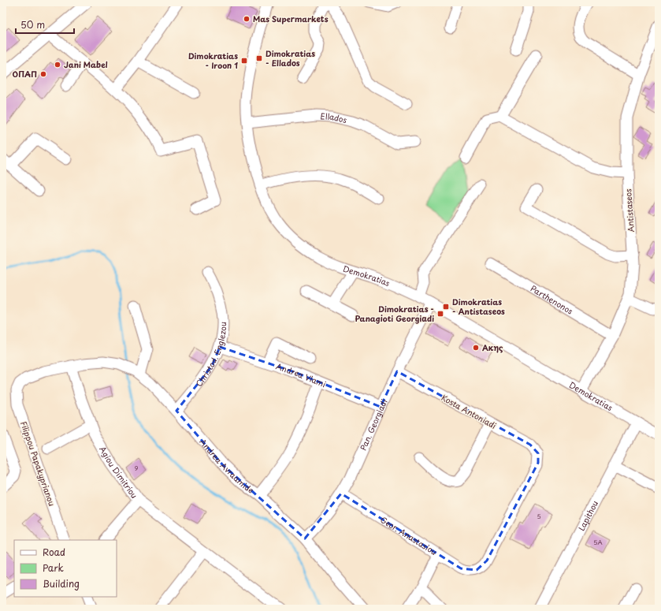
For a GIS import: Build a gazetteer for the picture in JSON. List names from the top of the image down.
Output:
{
  "streets": {
    "street": [
      "Ellados",
      "Antistaseos",
      "Demokratias",
      "Parthenonos",
      "Christod. Englezou",
      "Andrea Vlami",
      "Kosta Antoniadi",
      "Pan. Georgiadi",
      "Filippou Papakyprianou",
      "Andrea Avraamide",
      "Agiou Dimitriou",
      "Lapithou",
      "Geor. Anastasiou"
    ]
  },
  "crossings": [
    ["Ellados", "Demokratias"],
    ["Antistaseos", "Demokratias"],
    ["Antistaseos", "Parthenonos"],
    ["Demokratias", "Pan. Georgiadi"],
    ["Demokratias", "Lapithou"],
    ["Christod. Englezou", "Andrea Vlami"],
    ["Christod. Englezou", "Andrea Avraamide"],
    ["Andrea Vlami", "Pan. Georgiadi"],
    ["Kosta Antoniadi", "Pan. Georgiadi"],
    ["Kosta Antoniadi", "Geor. Anastasiou"],
    ["Pan. Georgiadi", "Andrea Avraamide"],
    ["Pan. Georgiadi", "Geor. Anastasiou"],
    ["Filippou Papakyprianou", "Andrea Avraamide"],
    ["Andrea Avraamide", "Agiou Dimitriou"]
  ],
  "places": {
    "other": [
      "Mas Supermarkets",
      "Jani Mabel",
      "ΟΠΑΠ",
      "Ακης"
    ],
    "transit": [
      "Dimokratias - Ellados",
      "Dimokratias - Iroon 1",
      "Dimokratias - Antistaseos",
      "Dimokratias - Panagioti Georgiadi"
    ]
  },
  "house_numbers": ["9", "5", "5A"],
  "legend": ["Road", "Park", "Building"],
  "scale_bar": "50 m"
}
